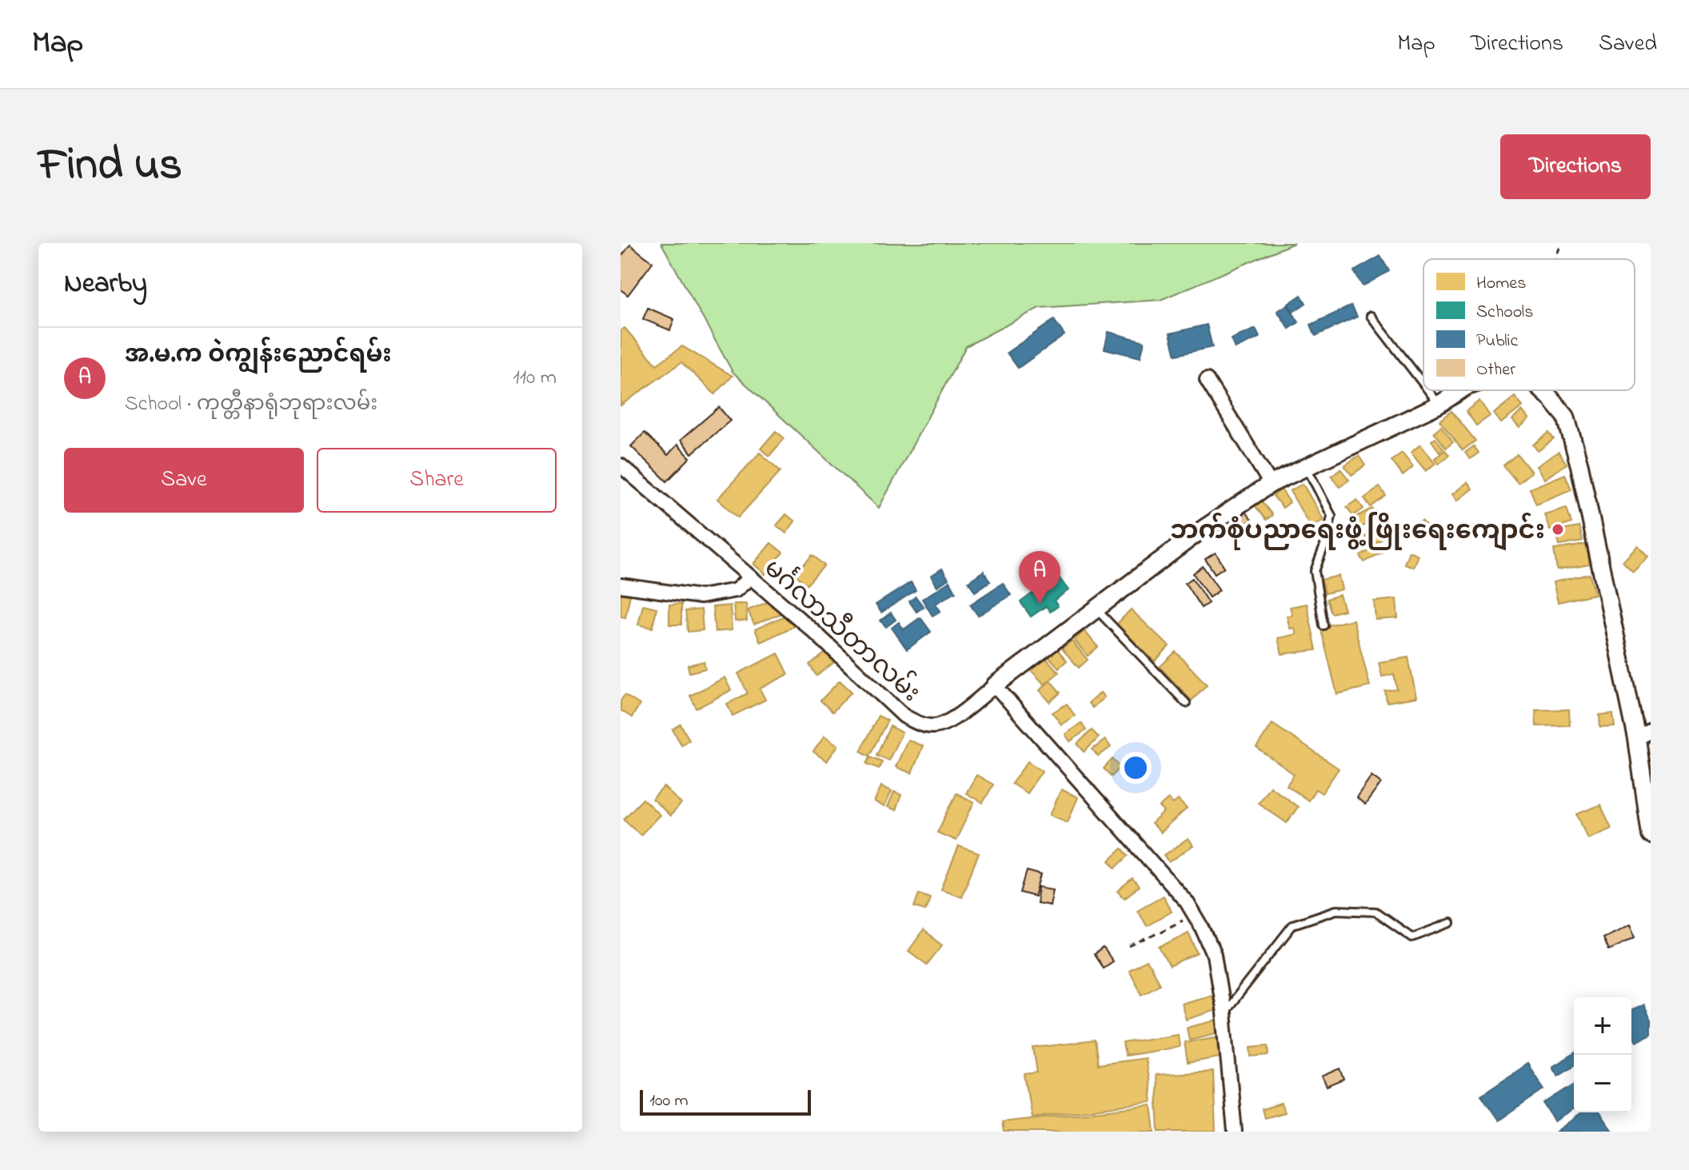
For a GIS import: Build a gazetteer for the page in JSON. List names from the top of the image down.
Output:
{
  "streets": {
    "street": ["မင်္ဂလာသီတာလမ်း"]
  },
  "places": ["ဘက်စုံပညာရေးဖွံ့ဖြိုးရေးကျောင်း"],
  "legend": [
    "Homes",
    "Schools",
    "Public",
    "Other"
  ],
  "scale_bar": "100 m",
  "page": {
    "header": "Map",
    "nav": ["Map", "Directions", "Saved"],
    "title": "Find us",
    "buttons": [
      "Directions",
      ["Save", "Share"]
    ],
    "heading": "Nearby",
    "list": [
      {
        "mark": "A",
        "name": "အ.မ.က ဝဲကျွန်းညောင်ရမ်း",
        "note": "School · ကုတ္တီနာရုံဘုရားလမ်း",
        "value": "110 m"
      }
    ],
    "pins": "A",
    "map_buttons": ["+", "−"],
    "scale": "100 m"
  }
}
